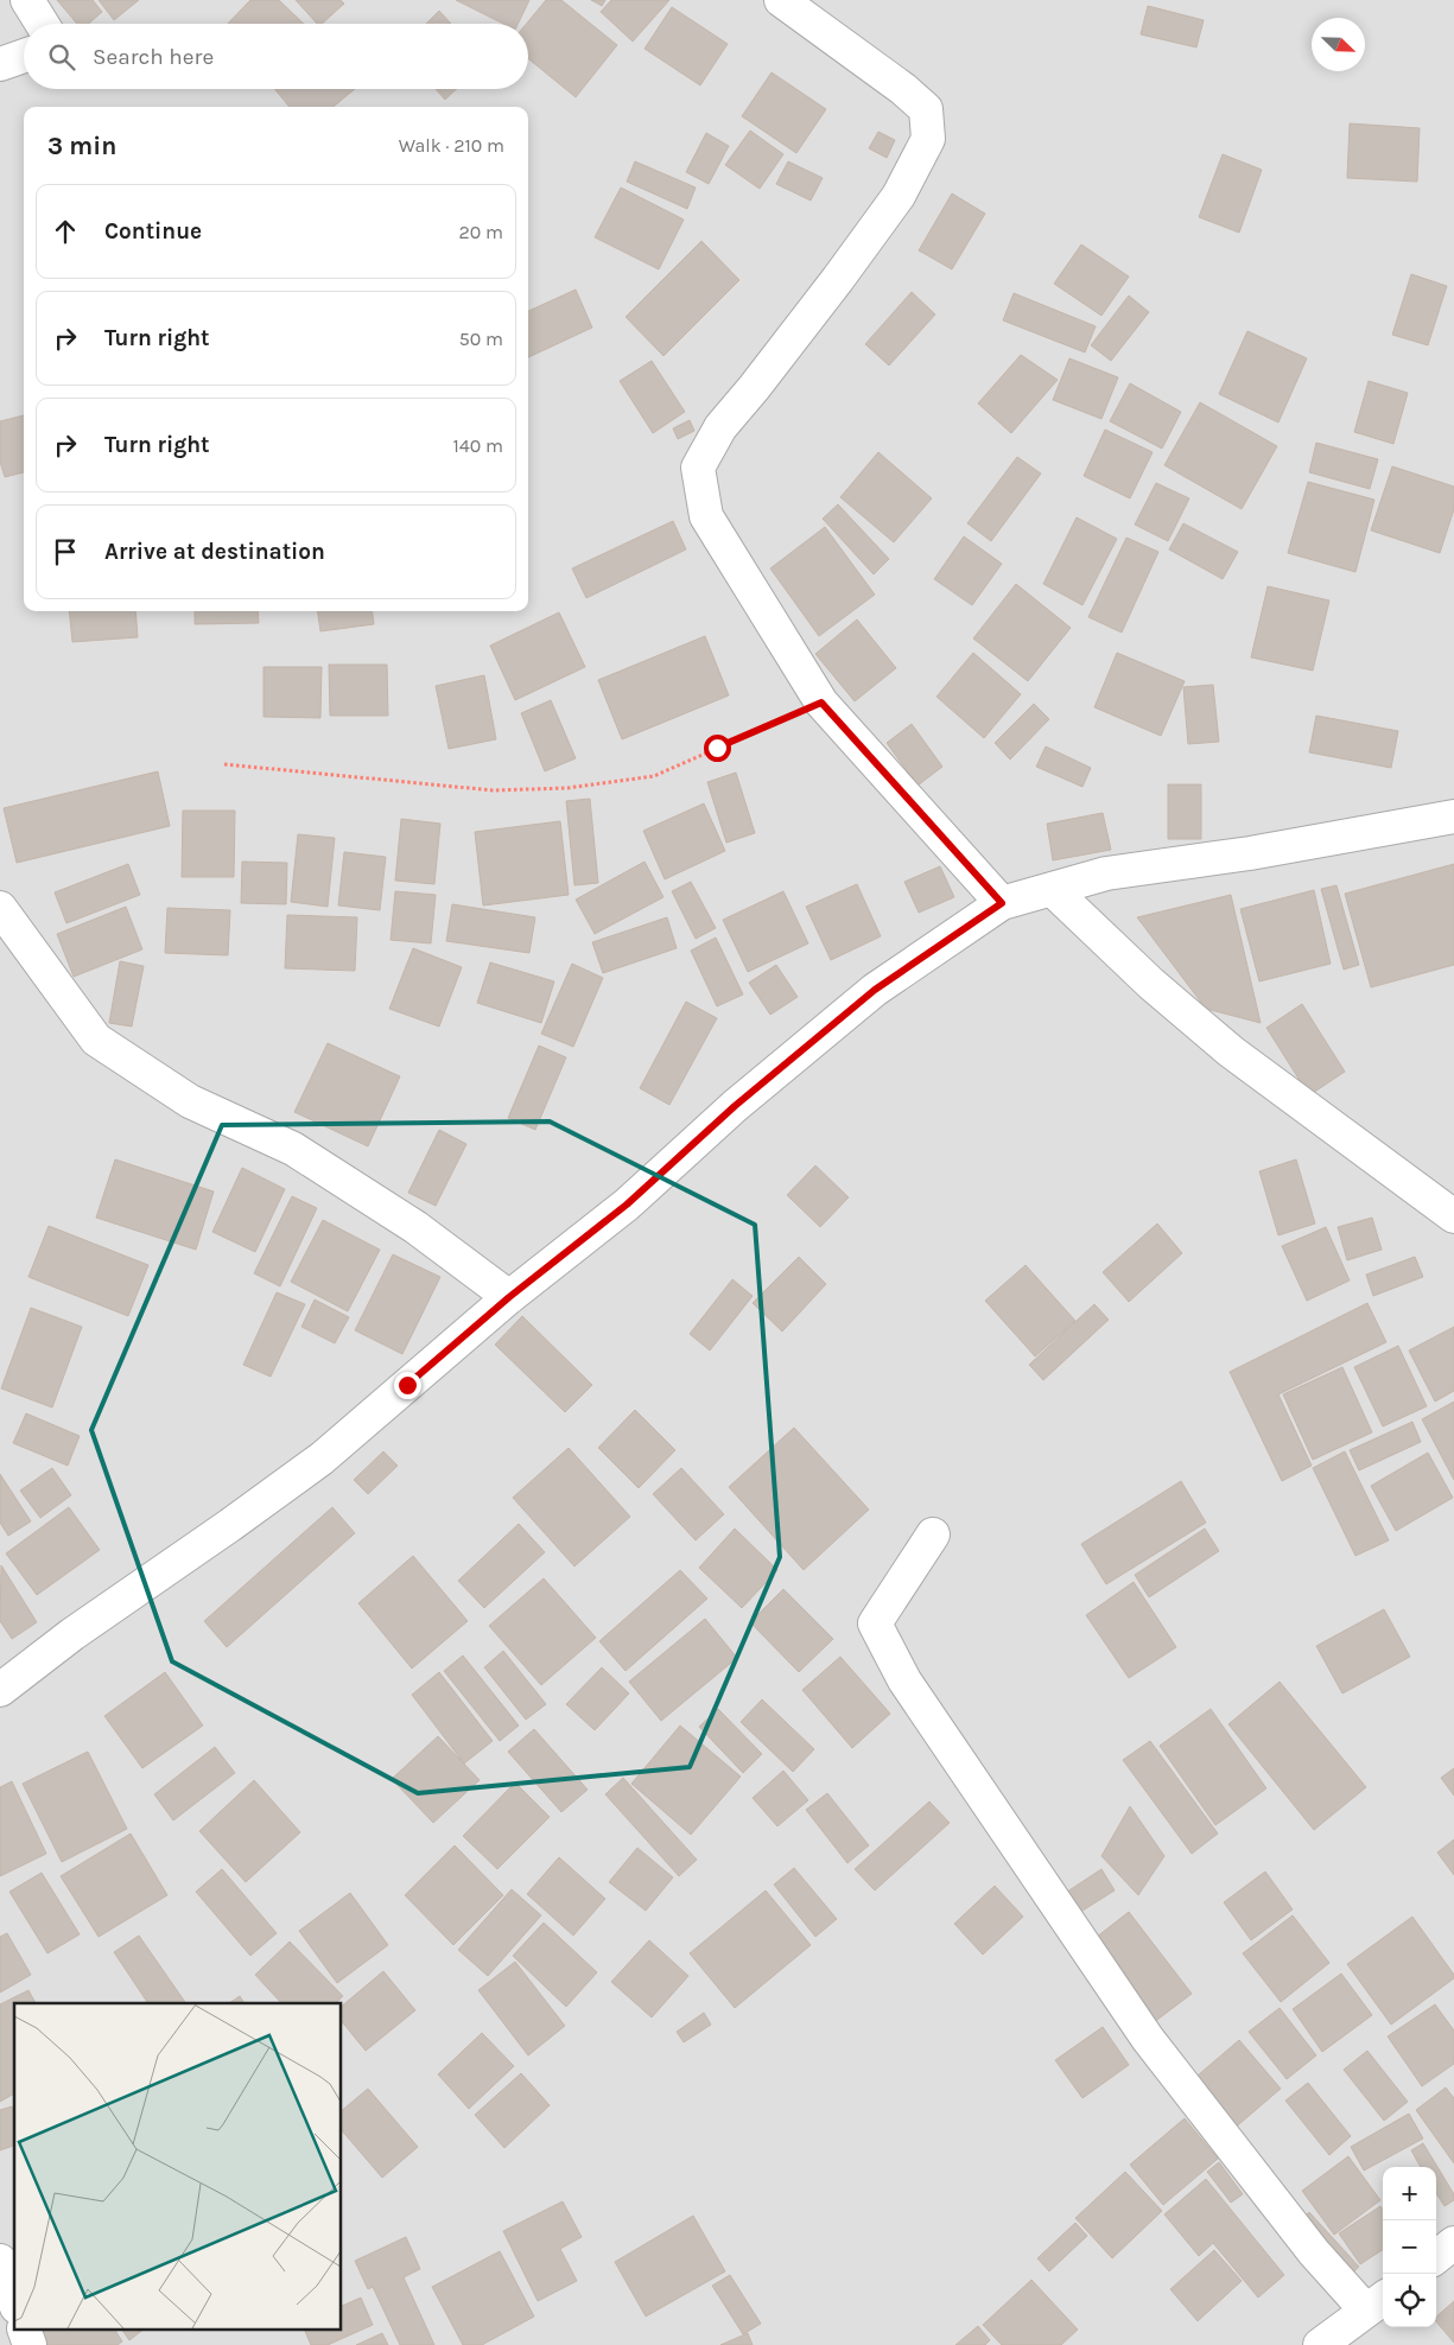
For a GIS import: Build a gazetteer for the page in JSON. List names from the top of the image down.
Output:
{
  "north": "bottom right",
  "page": {
    "search": "Search here",
    "heading": ["3 min", "Walk · 210 m"],
    "list": [
      ["Continue", "20 m"],
      ["Turn right", "50 m"],
      ["Turn right", "140 m"],
      "Arrive at destination"
    ],
    "map_buttons": ["+", "−"]
  }
}
